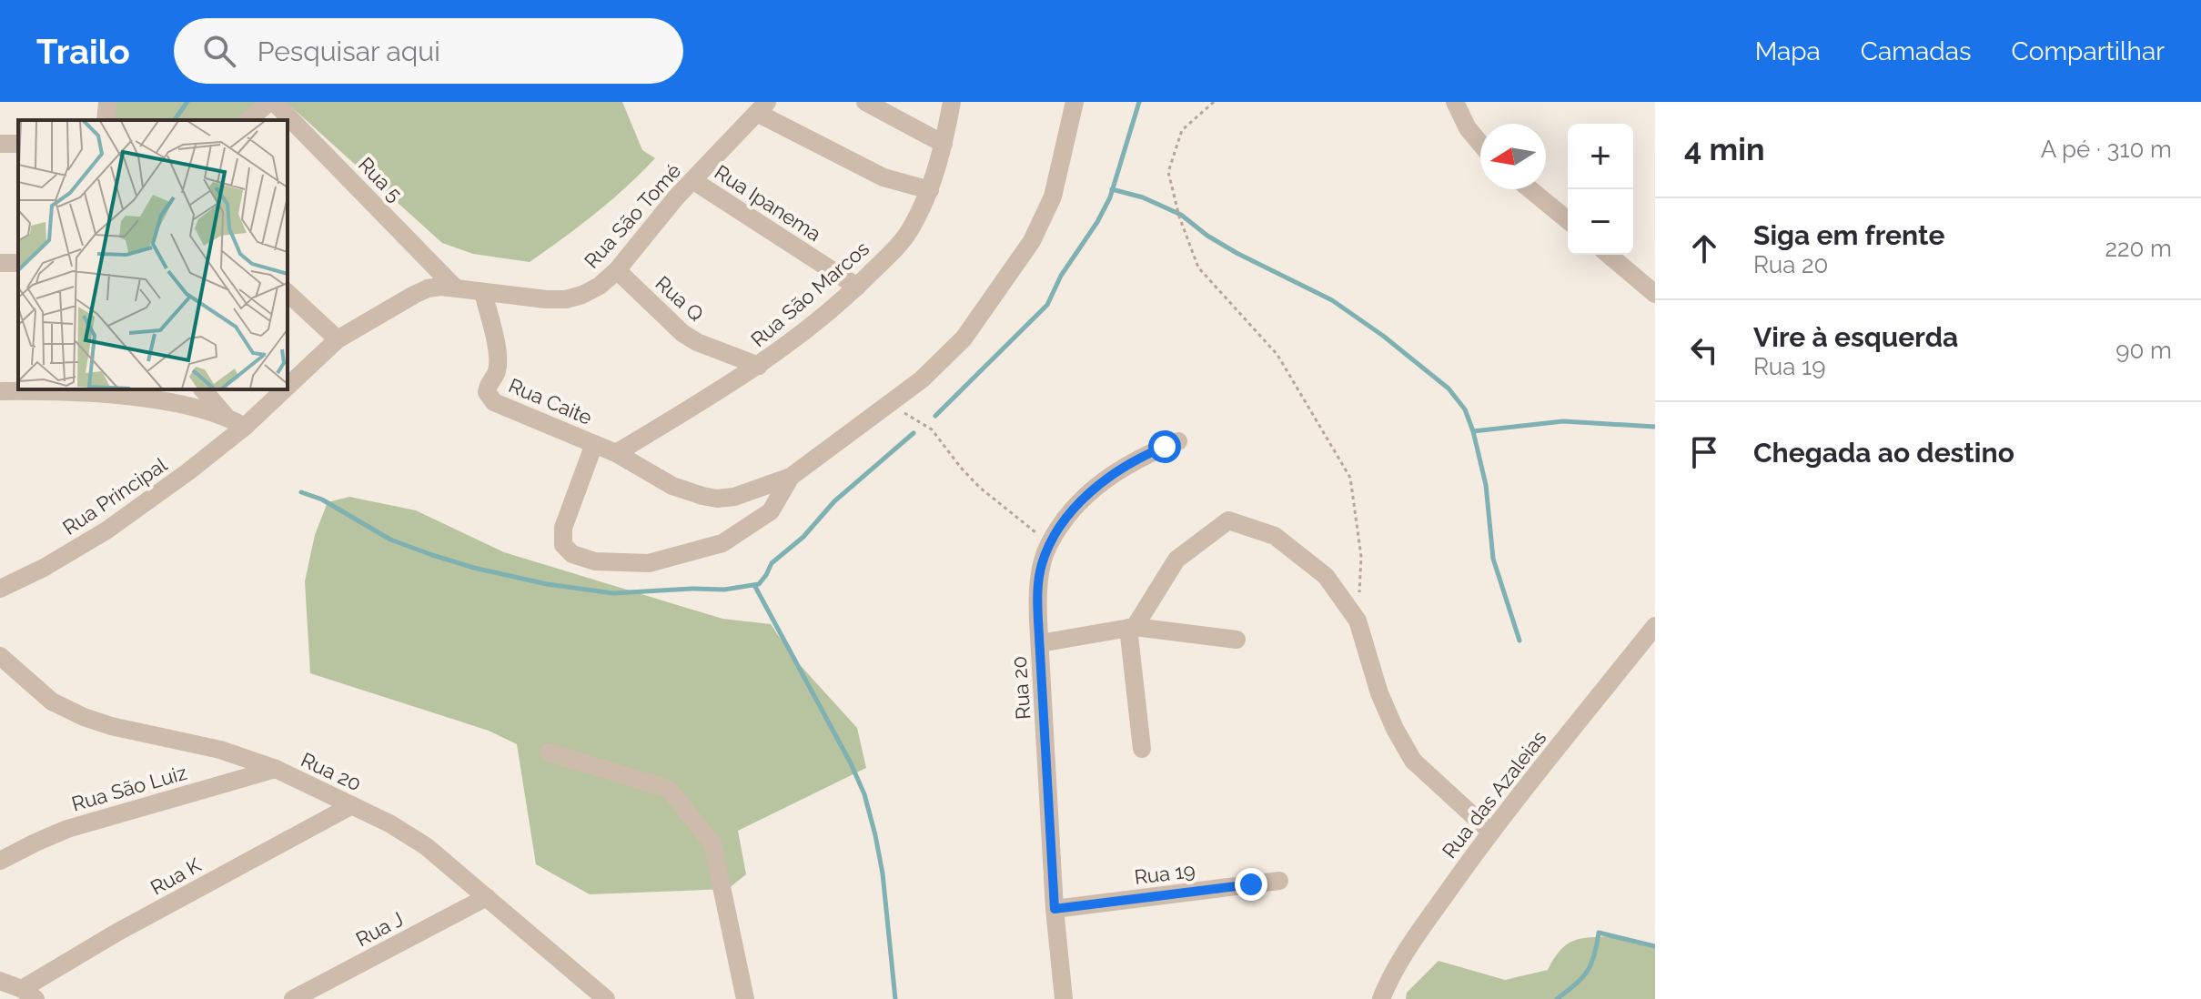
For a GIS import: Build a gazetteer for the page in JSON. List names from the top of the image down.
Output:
{
  "streets": {
    "street": [
      "Rua 5",
      "Rua Ipanema",
      "Rua São Tomé",
      "Rua São Marcos",
      "Rua Q",
      "Rua Caite",
      "Rua Principal",
      "Rua 20",
      "Rua São Luiz",
      "Rua das Azaleias",
      "Rua 19",
      "Rua K",
      "Rua J"
    ]
  },
  "crossings": [
    ["Rua 5", "Rua São Tomé"],
    ["Rua Ipanema", "Rua São Tomé"],
    ["Rua Ipanema", "Rua São Marcos"],
    ["Rua São Tomé", "Rua Q"],
    ["Rua São Tomé", "Rua Caite"],
    ["Rua São Tomé", "Rua Principal"],
    ["Rua São Marcos", "Rua Q"],
    ["Rua São Marcos", "Rua Caite"],
    ["Rua 20", "Rua São Luiz"],
    ["Rua 20", "Rua 19"],
    ["Rua 20", "Rua K"],
    ["Rua 20", "Rua J"]
  ],
  "north": "left",
  "page": {
    "header": "Trailo",
    "search": "Pesquisar aqui",
    "nav": ["Mapa", "Camadas", "Compartilhar"],
    "heading": ["4 min", "A pé · 310 m"],
    "map_buttons": ["+", "−"],
    "list": [
      ["Siga em frente", "Rua 20", "220 m"],
      ["Vire à esquerda", "Rua 19", "90 m"],
      "Chegada ao destino"
    ]
  }
}
